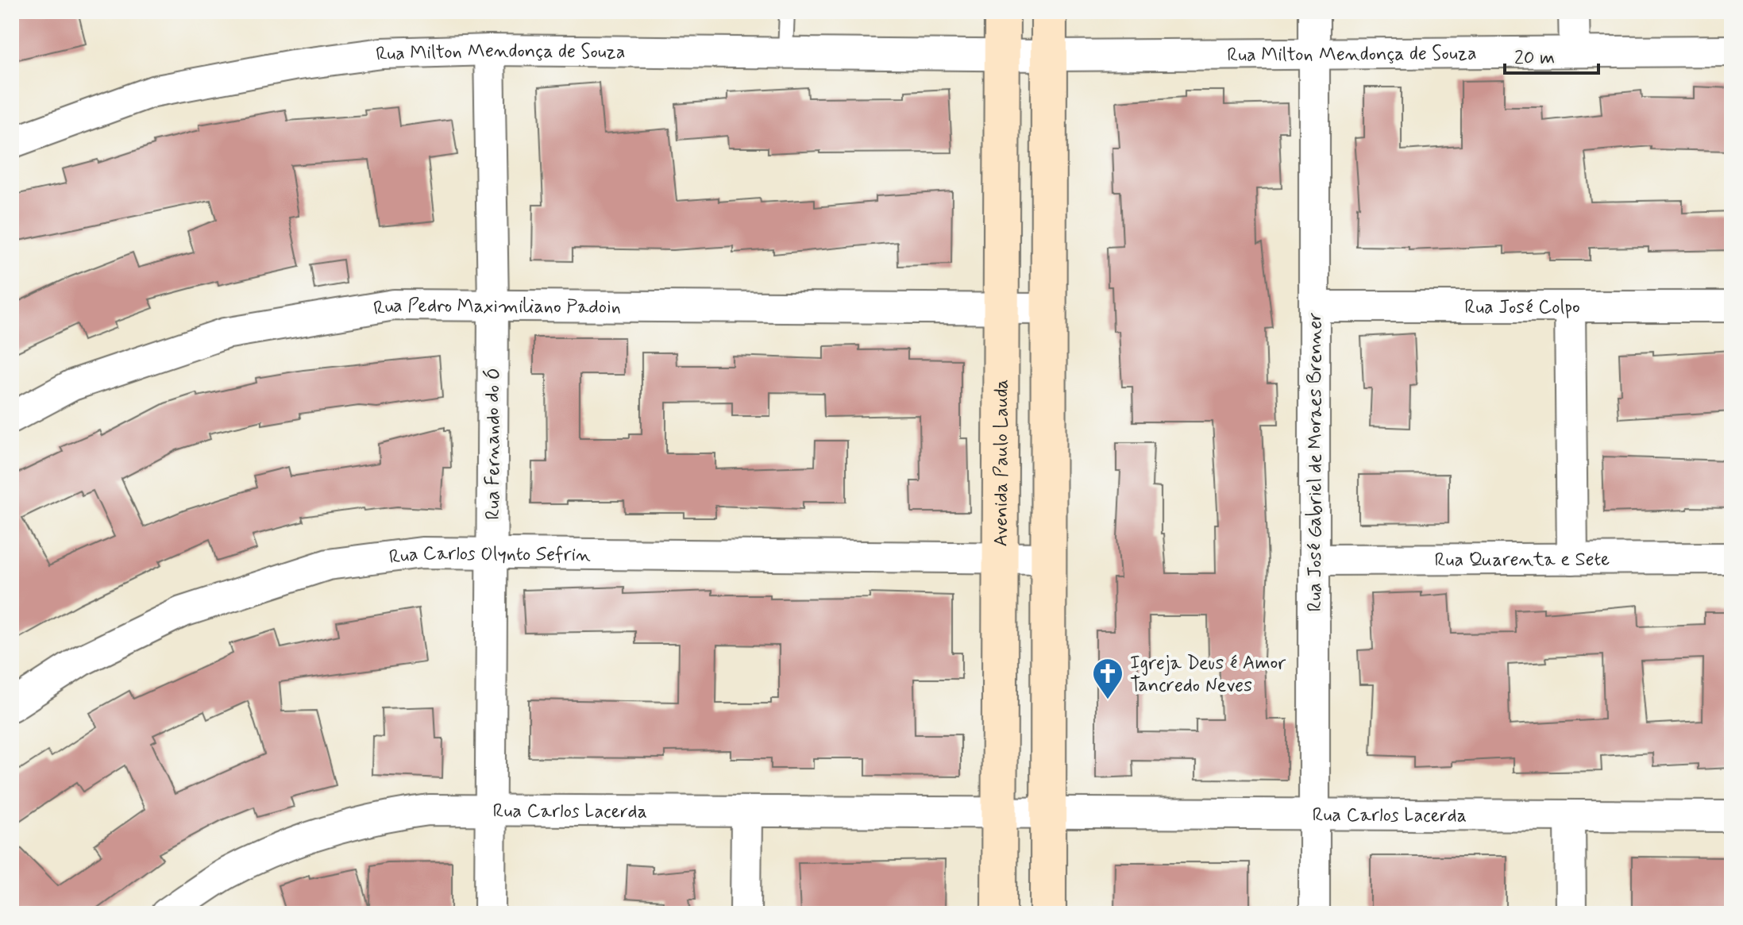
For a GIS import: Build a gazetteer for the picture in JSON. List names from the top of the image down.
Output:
{
  "streets": {
    "main road": ["Avenida Paulo Lauda"],
    "street": [
      "Rua Milton Mendonça de Souza",
      "Rua José Colpo",
      "Rua Pedro Maximiliano Padoin",
      "Rua Fernando do Ó",
      "Rua José Gabriel de Moraes Brenner",
      "Rua Carlos Olynto Sefrin",
      "Rua Quarenta e Sete",
      "Rua Carlos Lacerda"
    ]
  },
  "crossings": [
    ["Rua Milton Mendonça de Souza", "Rua Fernando do Ó"],
    ["Rua Milton Mendonça de Souza", "Avenida Paulo Lauda"],
    ["Rua Milton Mendonça de Souza", "Rua José Gabriel de Moraes Brenner"],
    ["Rua José Colpo", "Rua José Gabriel de Moraes Brenner"],
    ["Rua Pedro Maximiliano Padoin", "Rua Fernando do Ó"],
    ["Rua Pedro Maximiliano Padoin", "Avenida Paulo Lauda"],
    ["Rua Fernando do Ó", "Rua Carlos Olynto Sefrin"],
    ["Rua Fernando do Ó", "Rua Carlos Lacerda"],
    ["Avenida Paulo Lauda", "Rua Carlos Olynto Sefrin"],
    ["Avenida Paulo Lauda", "Rua Carlos Lacerda"],
    ["Rua José Gabriel de Moraes Brenner", "Rua Quarenta e Sete"],
    ["Rua José Gabriel de Moraes Brenner", "Rua Carlos Lacerda"]
  ],
  "places": {
    "church": ["Igreja Deus é Amor Tancredo Neves"]
  },
  "scale_bar": "20 m"
}
